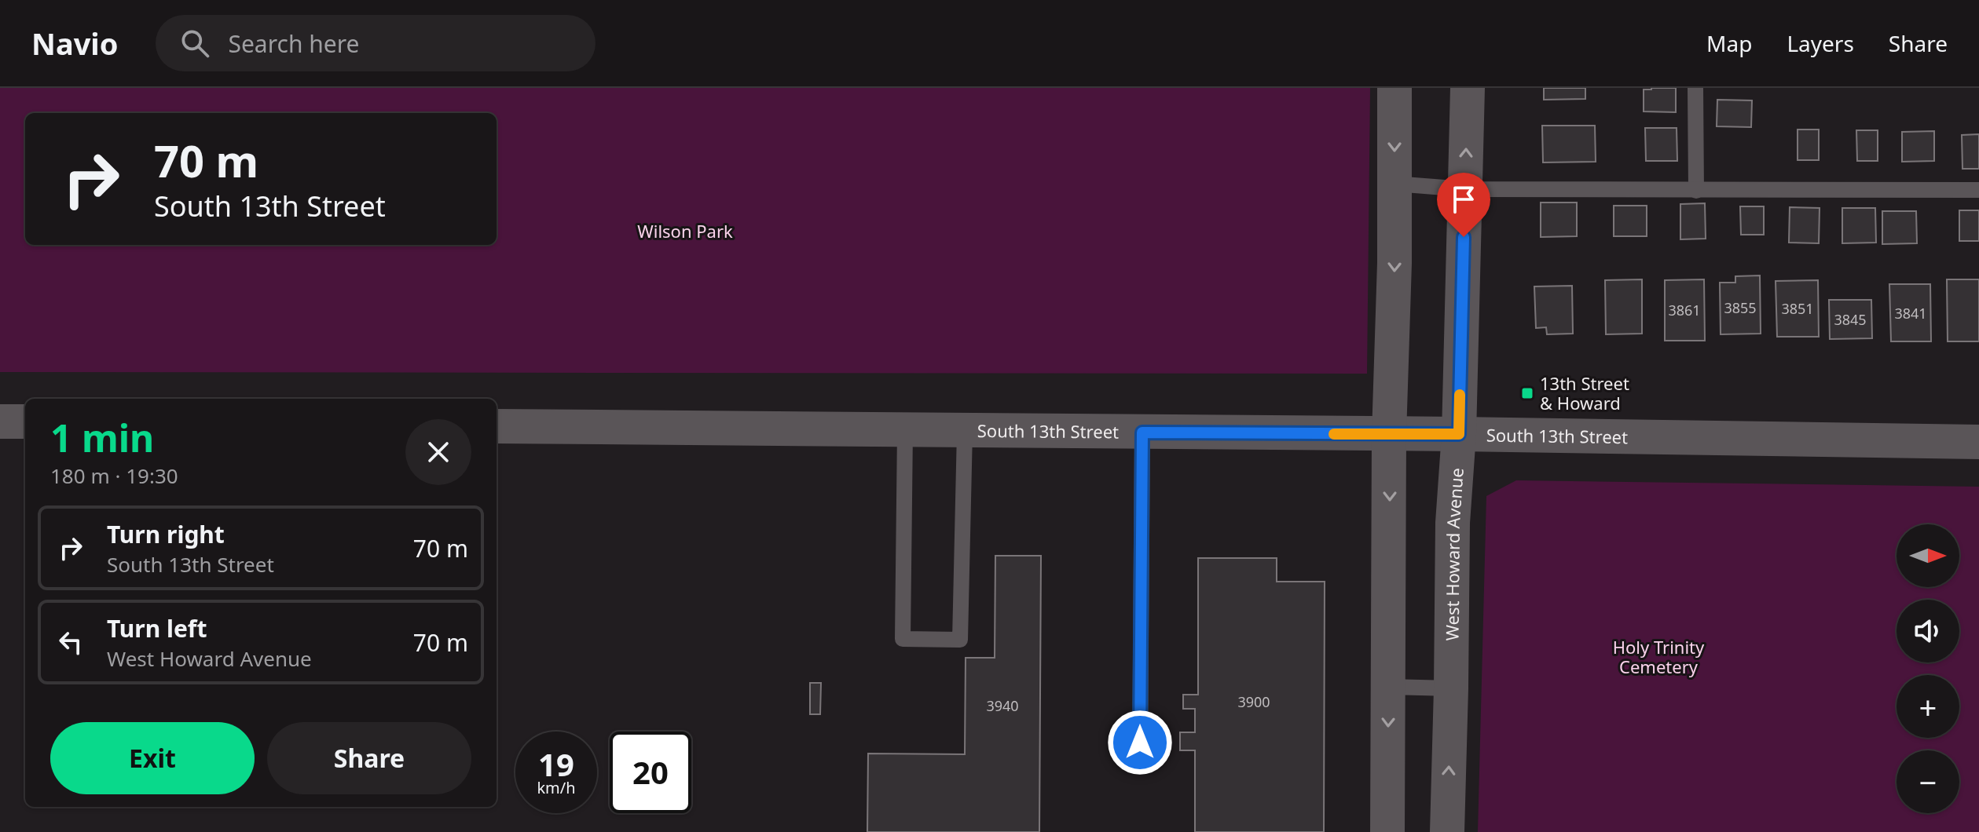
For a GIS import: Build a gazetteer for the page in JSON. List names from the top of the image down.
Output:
{
  "streets": {
    "street": ["South 13th Street", "West Howard Avenue"]
  },
  "crossings": [
    ["South 13th Street", "West Howard Avenue"]
  ],
  "parks": ["Wilson Park", "Holy Trinity Cemetery"],
  "places": {
    "transit": ["13th Street & Howard"]
  },
  "house_numbers": [
    "3855",
    "3851",
    "3861",
    "3841",
    "3845",
    "3900",
    "3940"
  ],
  "north": "right",
  "page": {
    "header": "Navio",
    "search": "Search here",
    "nav": ["Map", "Layers", "Share"],
    "turn": ["70 m", "South 13th Street"],
    "heading": ["1 min", "180 m · 19:30"],
    "list": [
      {
        "name": "Turn right",
        "note": "South 13th Street",
        "value": "70 m"
      },
      {
        "name": "Turn left",
        "note": "West Howard Avenue",
        "value": "70 m"
      }
    ],
    "map_buttons": ["+", "−"],
    "buttons": ["Exit", "Share"],
    "speed": "19 km/h",
    "limit": "20"
  }
}
